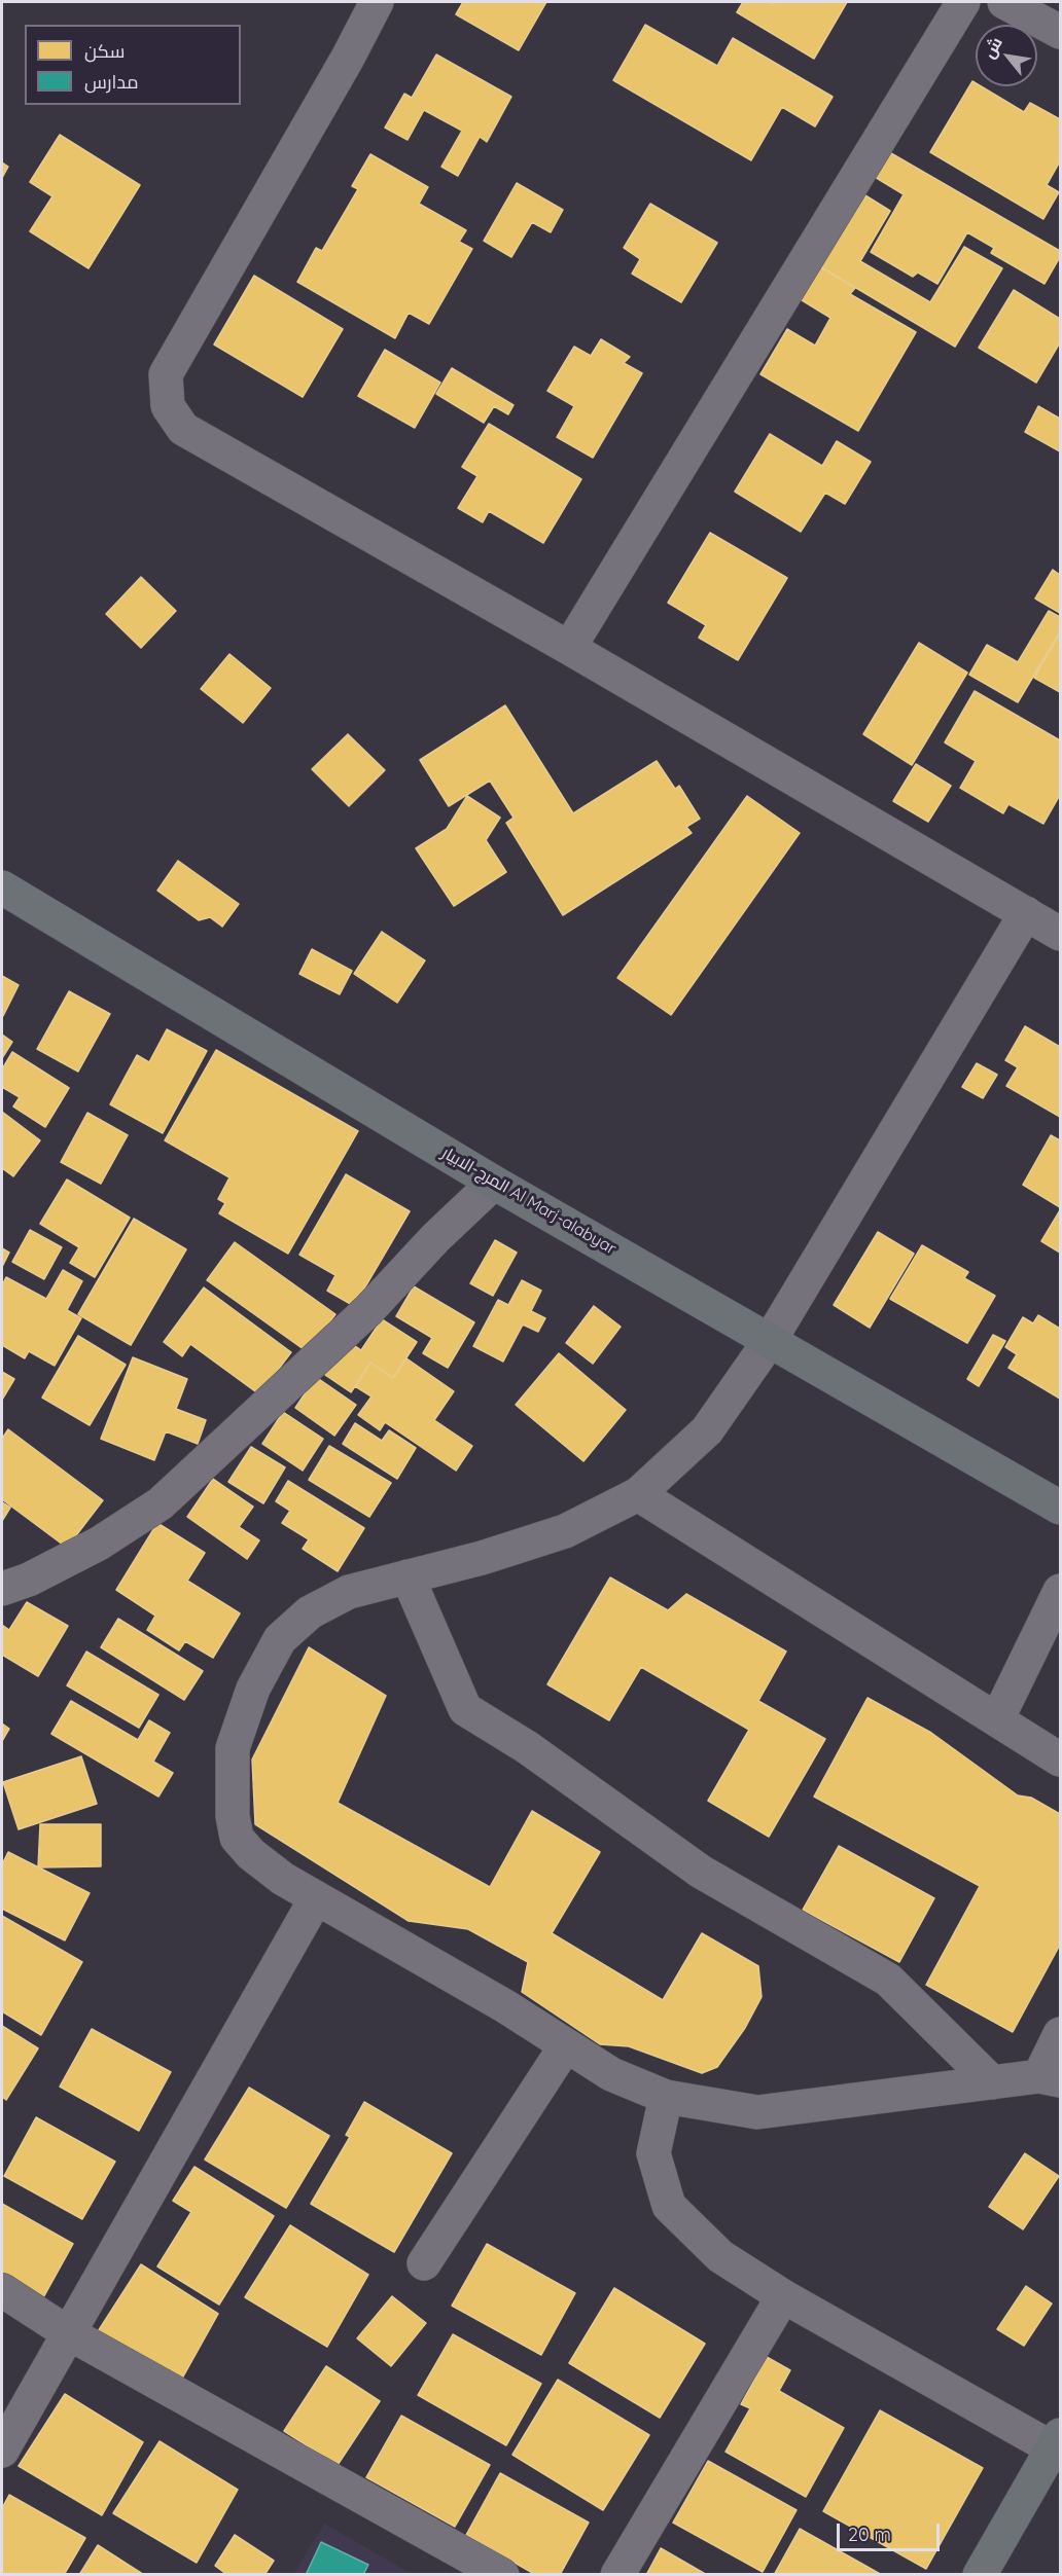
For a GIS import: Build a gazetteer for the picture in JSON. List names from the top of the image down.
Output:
{
  "streets": {
    "main road": ["المرج-الابيار Al Marj-alabyar"]
  },
  "legend": ["سكن", "مدارس"],
  "scale_bar": "20 m",
  "north": "top left"
}
